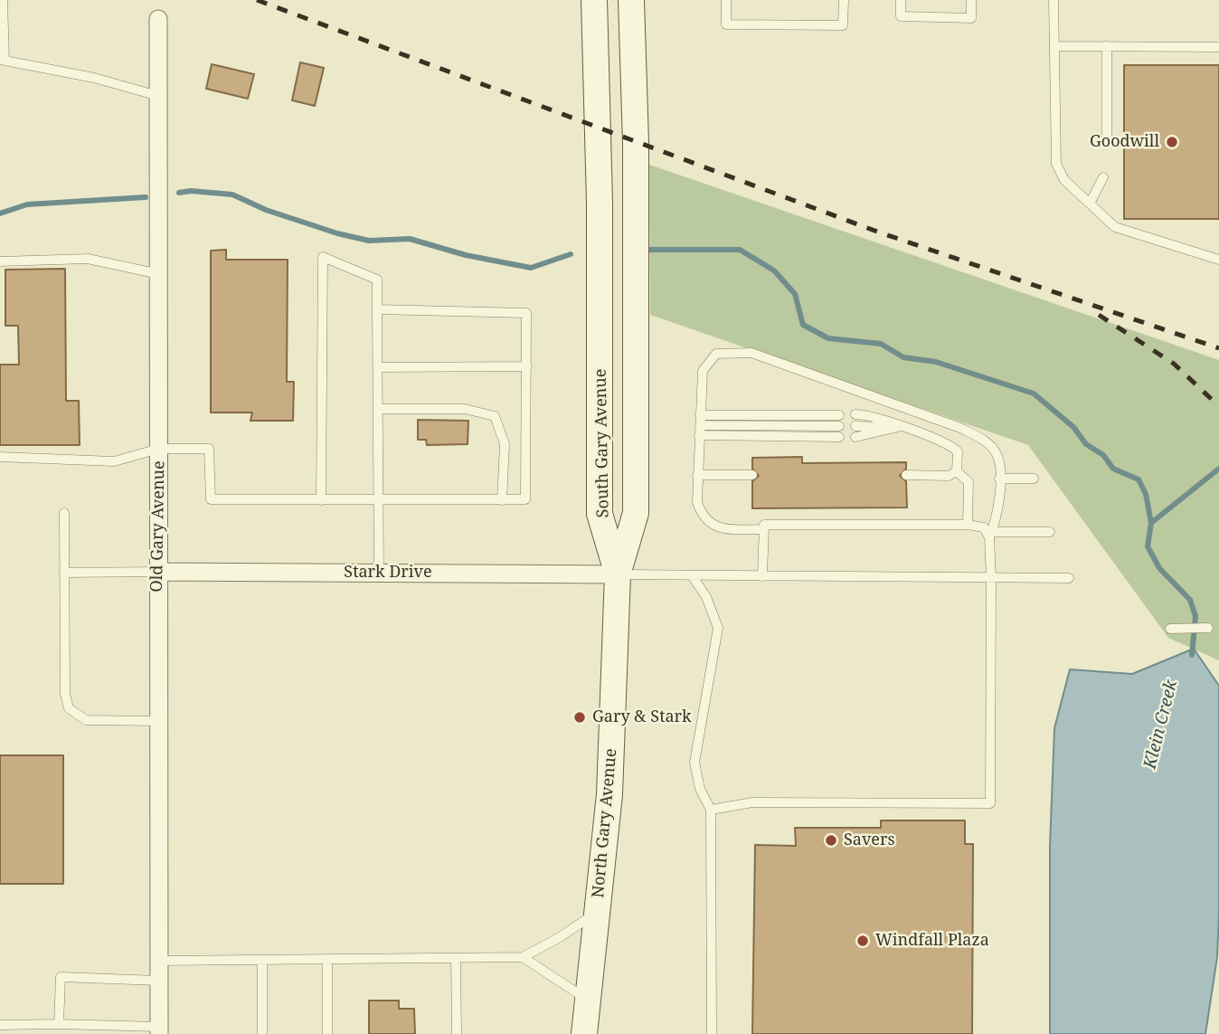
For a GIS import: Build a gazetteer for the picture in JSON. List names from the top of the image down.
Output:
{
  "streets": {
    "street": [
      "South Gary Avenue",
      "Old Gary Avenue",
      "Stark Drive",
      "North Gary Avenue"
    ]
  },
  "crossings": [
    ["South Gary Avenue", "Stark Drive"],
    ["South Gary Avenue", "North Gary Avenue"],
    ["Old Gary Avenue", "Stark Drive"],
    ["Stark Drive", "North Gary Avenue"]
  ],
  "water": ["Klein Creek"],
  "places": [
    "Goodwill",
    "Gary & Stark",
    "Savers",
    "Windfall Plaza"
  ]
}
